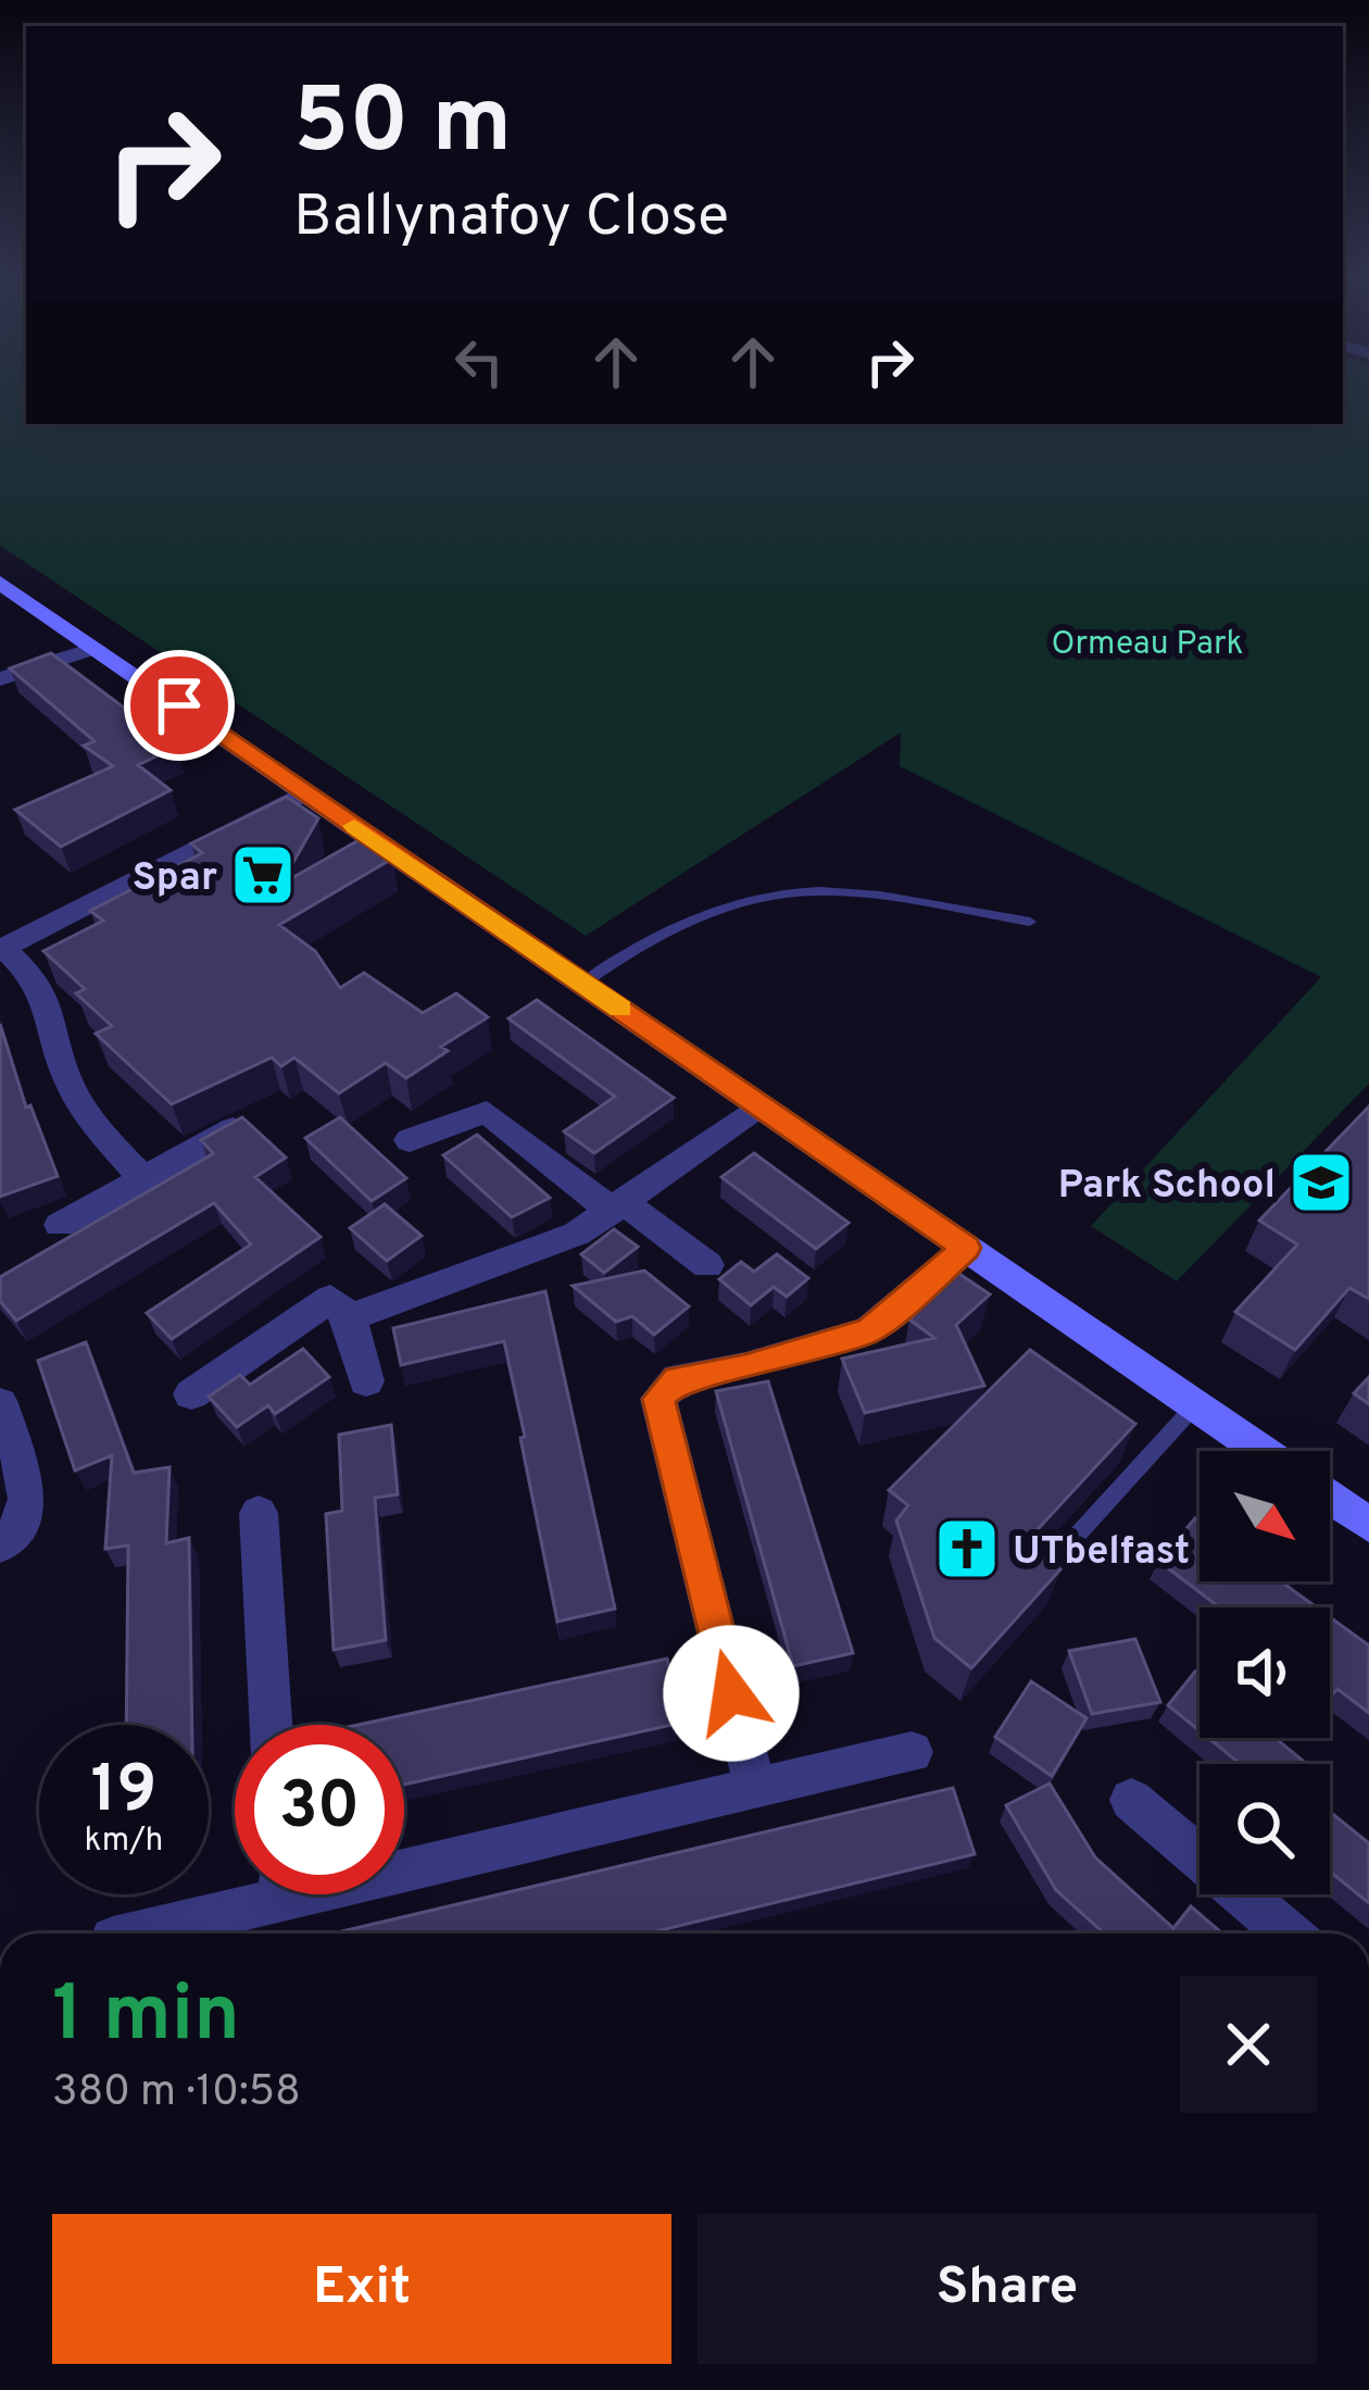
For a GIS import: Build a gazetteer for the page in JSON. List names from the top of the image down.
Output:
{
  "parks": ["Ormeau Park"],
  "places": {
    "supermarket": ["Spar"],
    "school or university": ["Park School"],
    "church": ["UTbelfast"]
  },
  "north": "bottom right",
  "page": {
    "turn": ["50 m", "Ballynafoy Close"],
    "speed": "19 km/h",
    "limit": "30",
    "heading": ["1 min", "380 m · 10:58"],
    "buttons": ["Exit", "Share"]
  }
}
